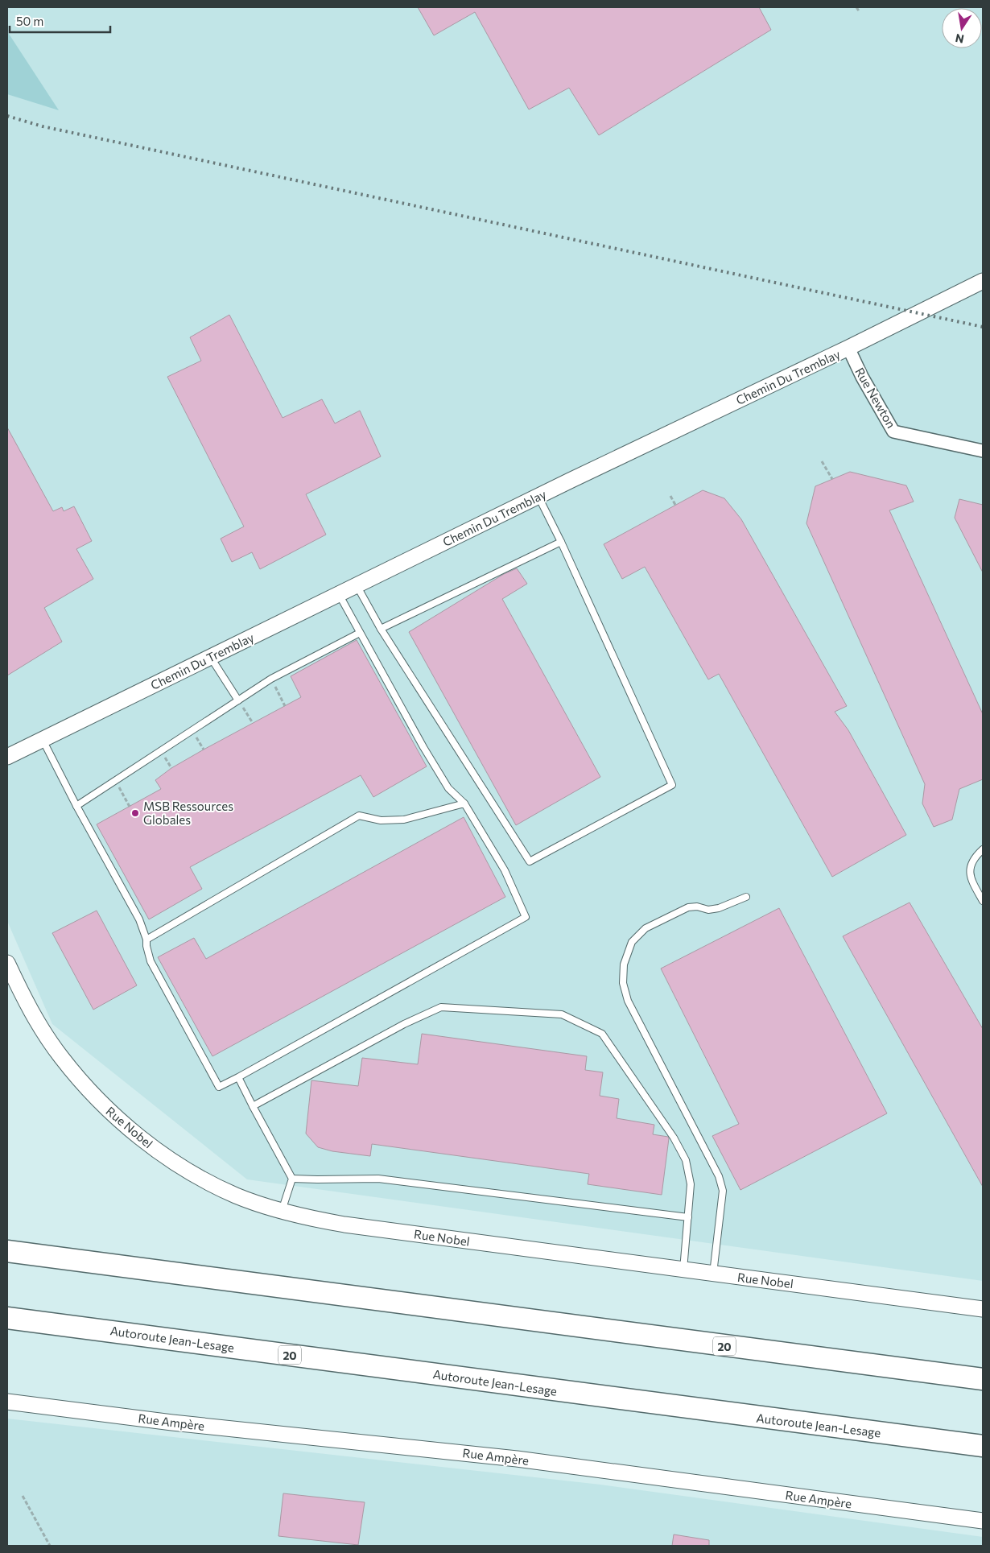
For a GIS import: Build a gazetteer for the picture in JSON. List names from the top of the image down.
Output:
{
  "streets": {
    "highway": ["Autoroute Jean-Lesage", "20"],
    "street": [
      "Chemin Du Tremblay",
      "Rue Newton",
      "Rue Nobel",
      "Rue Ampère"
    ]
  },
  "crossings": [
    ["Chemin Du Tremblay", "Rue Newton"]
  ],
  "places": ["MSB Ressources Globales"],
  "scale_bar": "50 m",
  "north": "bottom"
}
